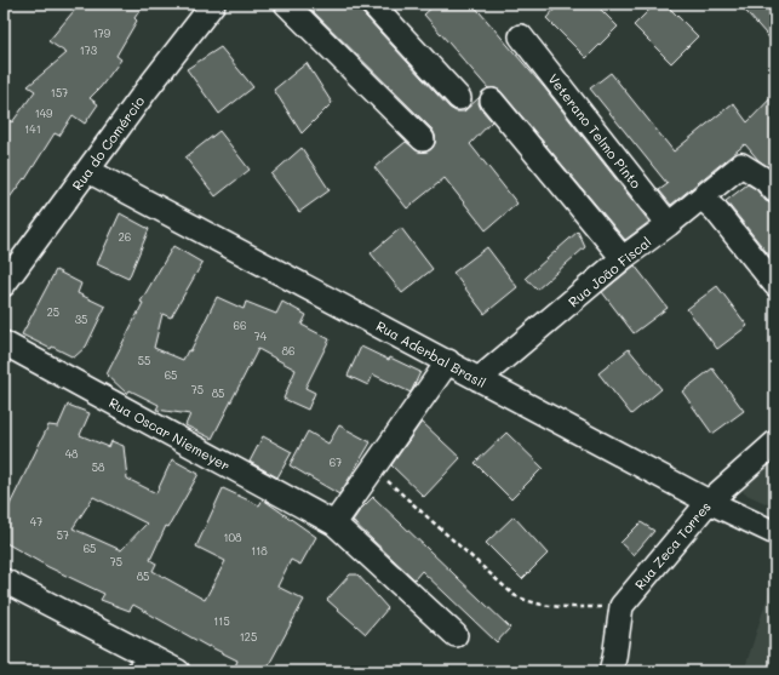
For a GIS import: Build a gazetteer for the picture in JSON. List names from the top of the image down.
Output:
{
  "streets": {
    "street": [
      "Veterano Telmo Pinto",
      "Rua do Comércio",
      "Rua João Fiscal",
      "Rua Aderbal Brasil",
      "Rua Oscar Niemeyer",
      "Rua Zeca Torres"
    ]
  },
  "crossings": [
    ["Veterano Telmo Pinto", "Rua João Fiscal"],
    ["Rua do Comércio", "Rua Aderbal Brasil"],
    ["Rua João Fiscal", "Rua Aderbal Brasil"],
    ["Rua Aderbal Brasil", "Rua Zeca Torres"]
  ],
  "house_numbers": [
    "179",
    "173",
    "157",
    "149",
    "141",
    "26",
    "25",
    "35",
    "66",
    "74",
    "86",
    "55",
    "65",
    "75",
    "85",
    "48",
    "67",
    "58",
    "47",
    "57",
    "108",
    "65",
    "118",
    "75",
    "85",
    "115",
    "125"
  ]
}
